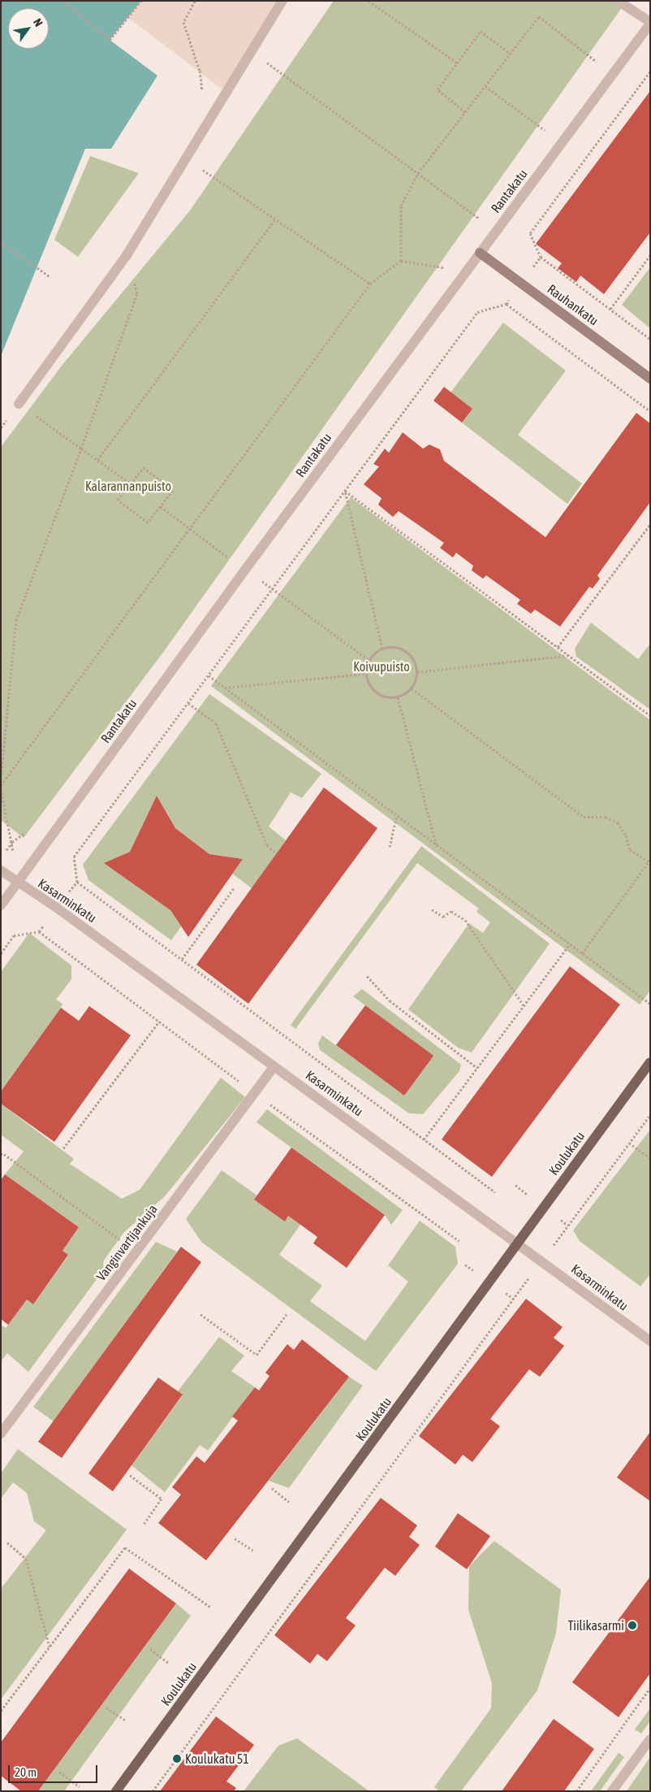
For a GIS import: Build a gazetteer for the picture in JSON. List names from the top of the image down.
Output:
{
  "streets": {
    "main road": ["Koulukatu"],
    "street": [
      "Rantakatu",
      "Rauhankatu",
      "Kasarminkatu",
      "Vanginvartijankuja"
    ]
  },
  "crossings": [
    ["Rantakatu", "Rauhankatu"],
    ["Rantakatu", "Kasarminkatu"],
    ["Kasarminkatu", "Koulukatu"],
    ["Kasarminkatu", "Vanginvartijankuja"]
  ],
  "parks": ["Kalarannanpuisto", "Koivupuisto"],
  "places": ["Tiilikasarmi", "Koulukatu 51"],
  "scale_bar": "20 m",
  "north": "top right"
}
